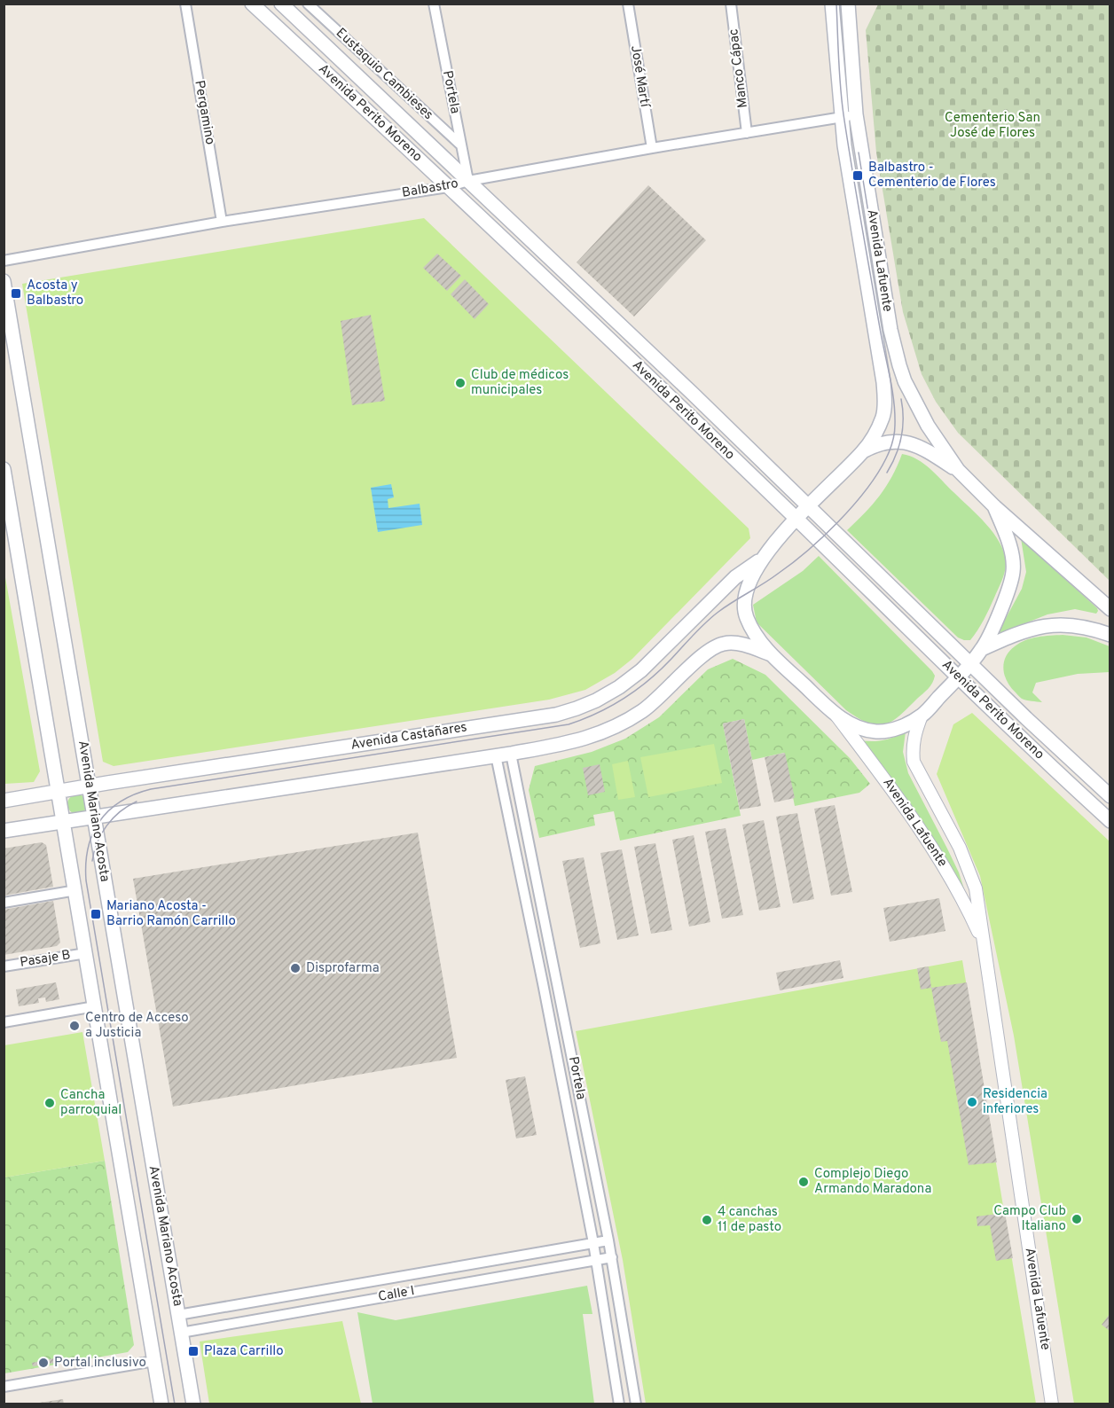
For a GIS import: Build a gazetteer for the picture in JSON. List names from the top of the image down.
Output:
{
  "streets": {
    "main road": [
      "Avenida Perito Moreno",
      "Avenida Lafuente",
      "Avenida Castañares",
      "Avenida Mariano Acosta"
    ],
    "street": [
      "Manco Cápac",
      "Eustaquio Cambieses",
      "José Martí",
      "Portela",
      "Pergamino",
      "Balbastro",
      "Pasaje B",
      "Calle I"
    ]
  },
  "crossings": [
    ["Manco Cápac", "Balbastro"],
    ["Eustaquio Cambieses", "Portela"],
    ["José Martí", "Balbastro"],
    ["Portela", "Avenida Perito Moreno"],
    ["Portela", "Balbastro"],
    ["Portela", "Calle I"],
    ["Pergamino", "Balbastro"],
    ["Avenida Perito Moreno", "Balbastro"],
    ["Avenida Perito Moreno", "Avenida Lafuente"],
    ["Balbastro", "Avenida Lafuente"],
    ["Avenida Lafuente", "Avenida Castañares"],
    ["Avenida Castañares", "Avenida Mariano Acosta"],
    ["Avenida Mariano Acosta", "Calle I"]
  ],
  "parks": ["Cementerio San José de Flores"],
  "places": {
    "transit": [
      "Balbastro - Cementerio de Flores",
      "Acosta y Balbastro",
      "Mariano Acosta - Barrio Ramón Carrillo",
      "Plaza Carrillo"
    ],
    "other": [
      "Club de médicos municipales",
      "Disprofarma",
      "Centro de Acceso a Justicia",
      "Residencia inferiores",
      "Cancha parroquial",
      "Complejo Diego Armando Maradona",
      "Campo Club Italiano",
      "4 canchas 11 de pasto",
      "Portal inclusivo"
    ]
  }
}
